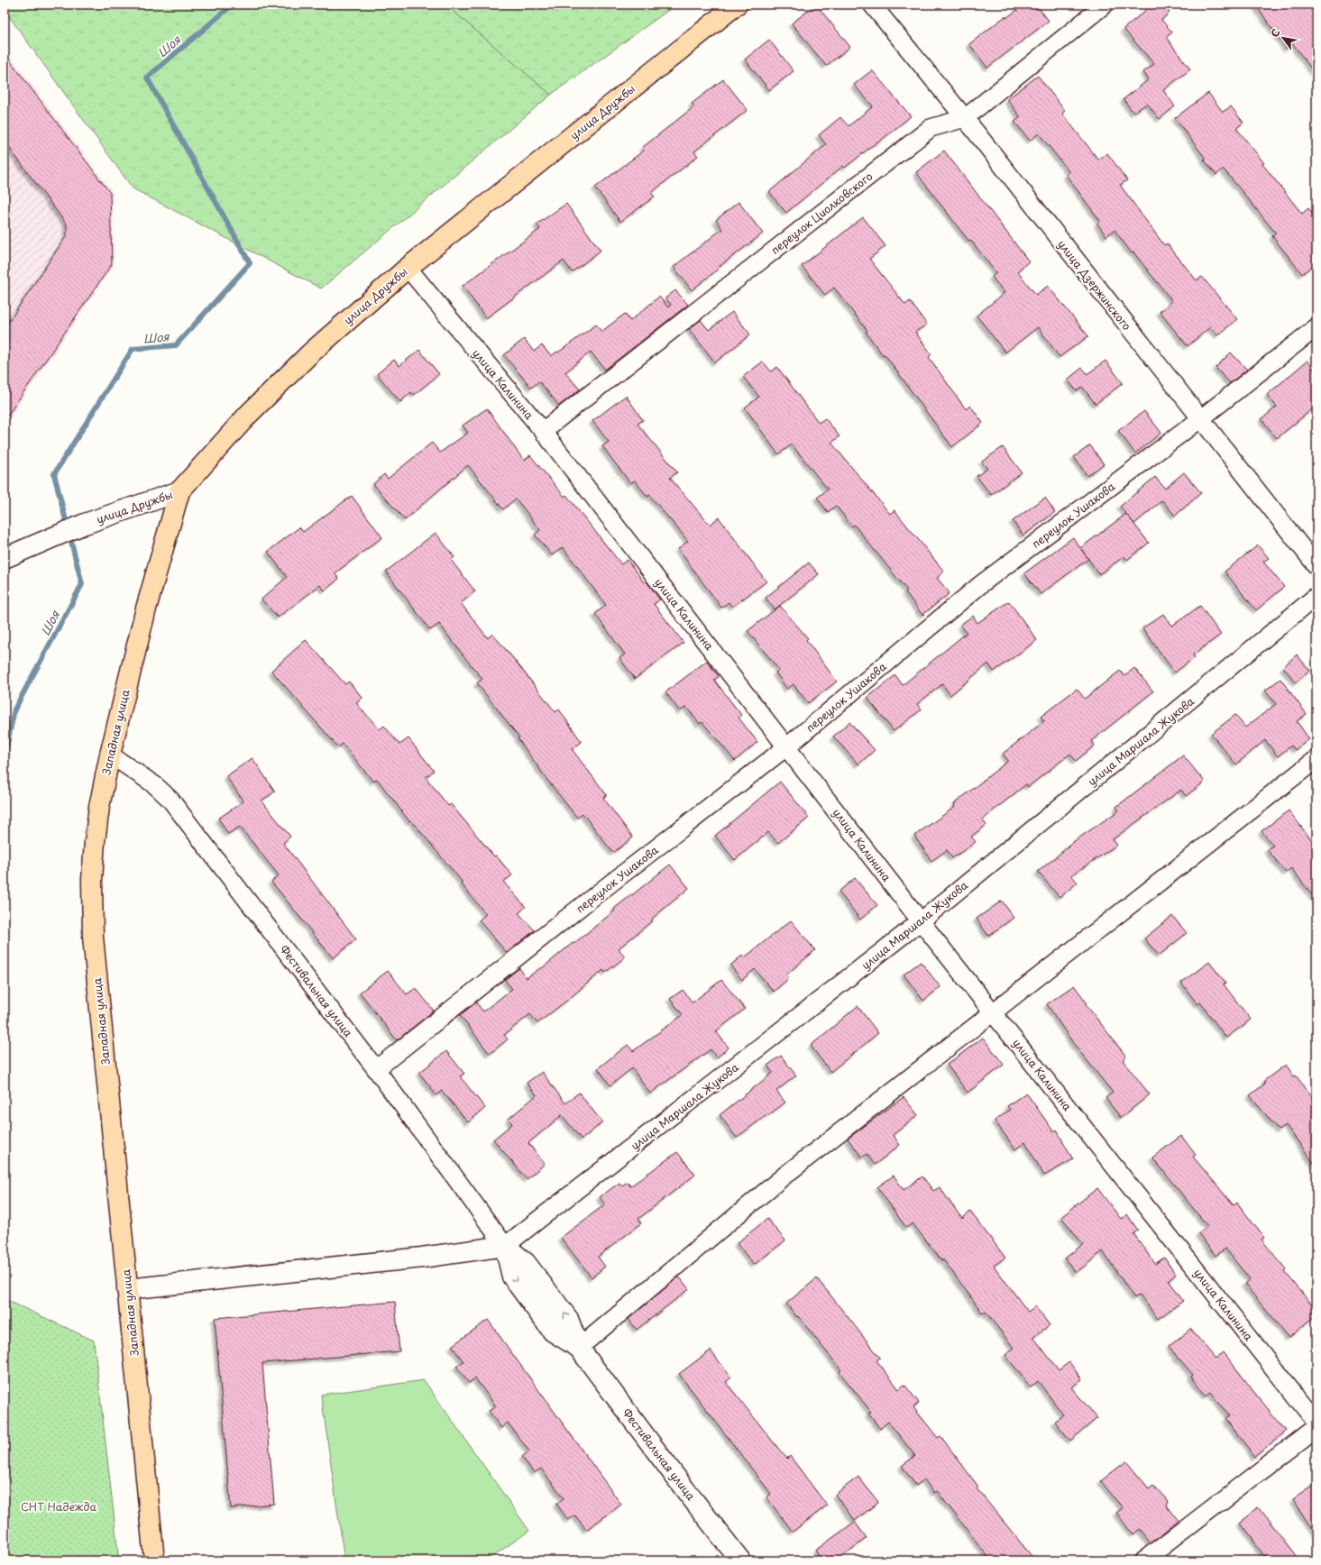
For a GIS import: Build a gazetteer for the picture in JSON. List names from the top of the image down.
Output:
{
  "streets": {
    "main road": ["улица Дружбы", "Западная улица"],
    "street": [
      "переулок Циолковского",
      "улица Дзержинского",
      "улица Калинина",
      "переулок Ушакова",
      "улица Маршала Жукова",
      "Фестивальная улица"
    ]
  },
  "crossings": [
    ["улица Дружбы", "улица Калинина"],
    ["улица Дружбы", "Западная улица"],
    ["переулок Циолковского", "улица Дзержинского"],
    ["переулок Циолковского", "улица Калинина"],
    ["улица Дзержинского", "переулок Ушакова"],
    ["улица Калинина", "переулок Ушакова"],
    ["улица Калинина", "улица Маршала Жукова"],
    ["переулок Ушакова", "Фестивальная улица"],
    ["Западная улица", "Фестивальная улица"],
    ["улица Маршала Жукова", "Фестивальная улица"]
  ],
  "water": ["Шоя"],
  "parks": ["СНТ Надежда"],
  "north": "top left"
}
